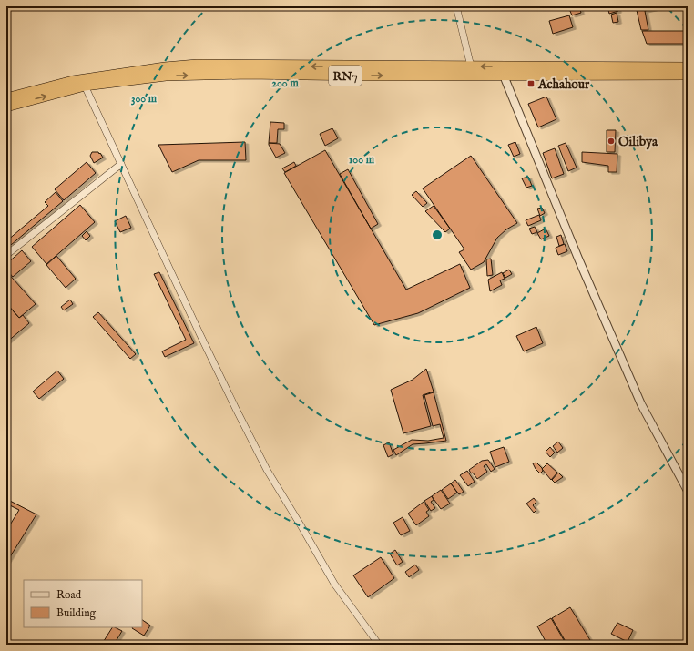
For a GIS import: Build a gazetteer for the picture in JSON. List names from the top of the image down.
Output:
{
  "streets": {
    "highway": ["RN7"]
  },
  "places": {
    "transit": ["Achahour"],
    "other": ["Oilibya"]
  },
  "legend": ["Road", "Building"],
  "rings": ["200 m", "300 m", "100 m"]
}
